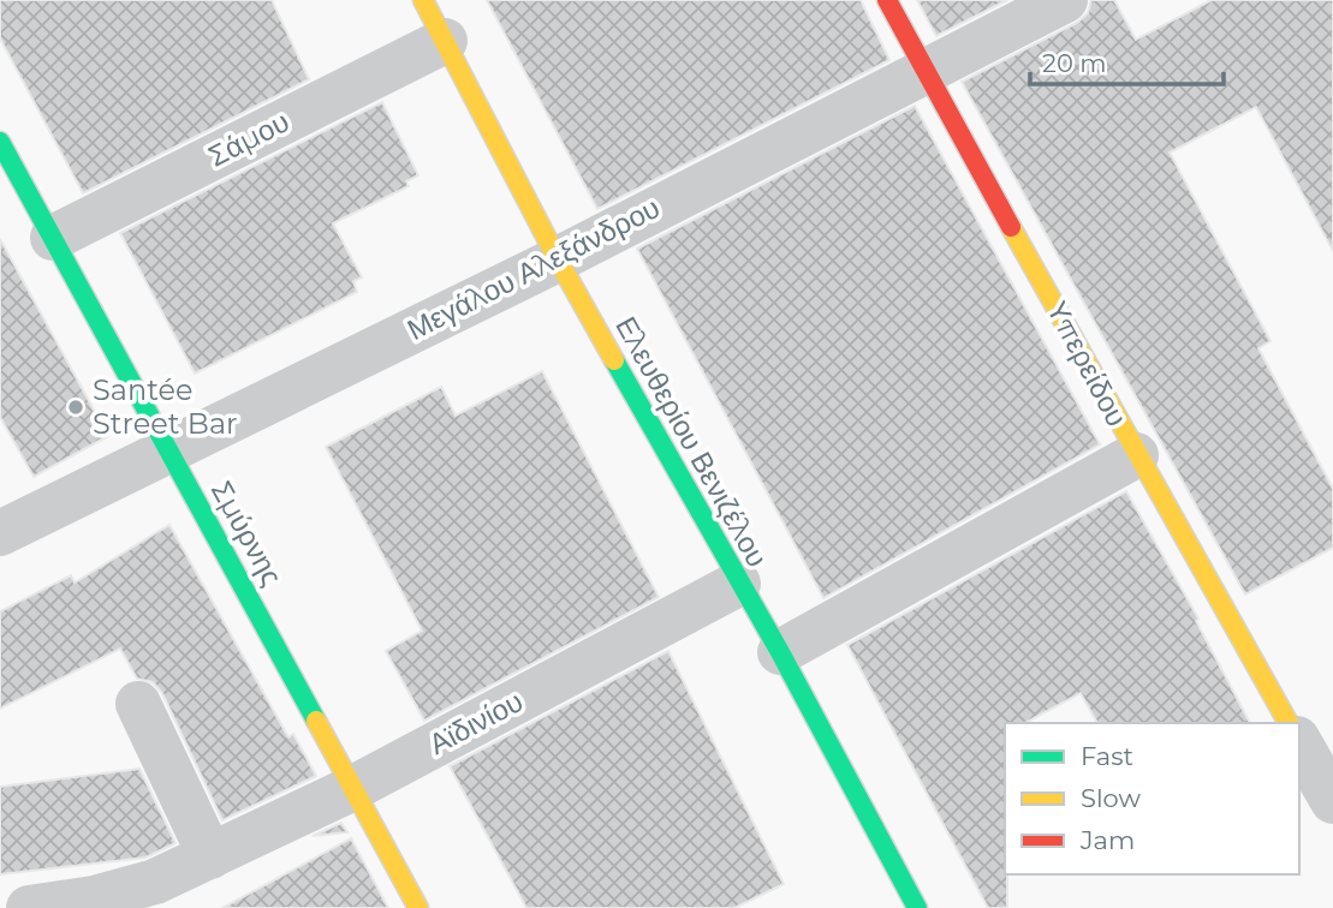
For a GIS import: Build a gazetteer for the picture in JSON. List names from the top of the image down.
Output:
{
  "streets": {
    "street": [
      "Σάμου",
      "Μεγάλου Αλεξάνδρου",
      "Υπερείδου",
      "Ελευθερίου Βενιζέλου",
      "Σμύρνης",
      "Αϊδινίου"
    ]
  },
  "crossings": [
    ["Σάμου", "Ελευθερίου Βενιζέλου"],
    ["Σάμου", "Σμύρνης"],
    ["Μεγάλου Αλεξάνδρου", "Υπερείδου"],
    ["Μεγάλου Αλεξάνδρου", "Ελευθερίου Βενιζέλου"],
    ["Μεγάλου Αλεξάνδρου", "Σμύρνης"],
    ["Ελευθερίου Βενιζέλου", "Αϊδινίου"],
    ["Σμύρνης", "Αϊδινίου"]
  ],
  "places": ["Santée Street Bar"],
  "legend": ["Fast", "Slow", "Jam"],
  "scale_bar": "20 m"
}
